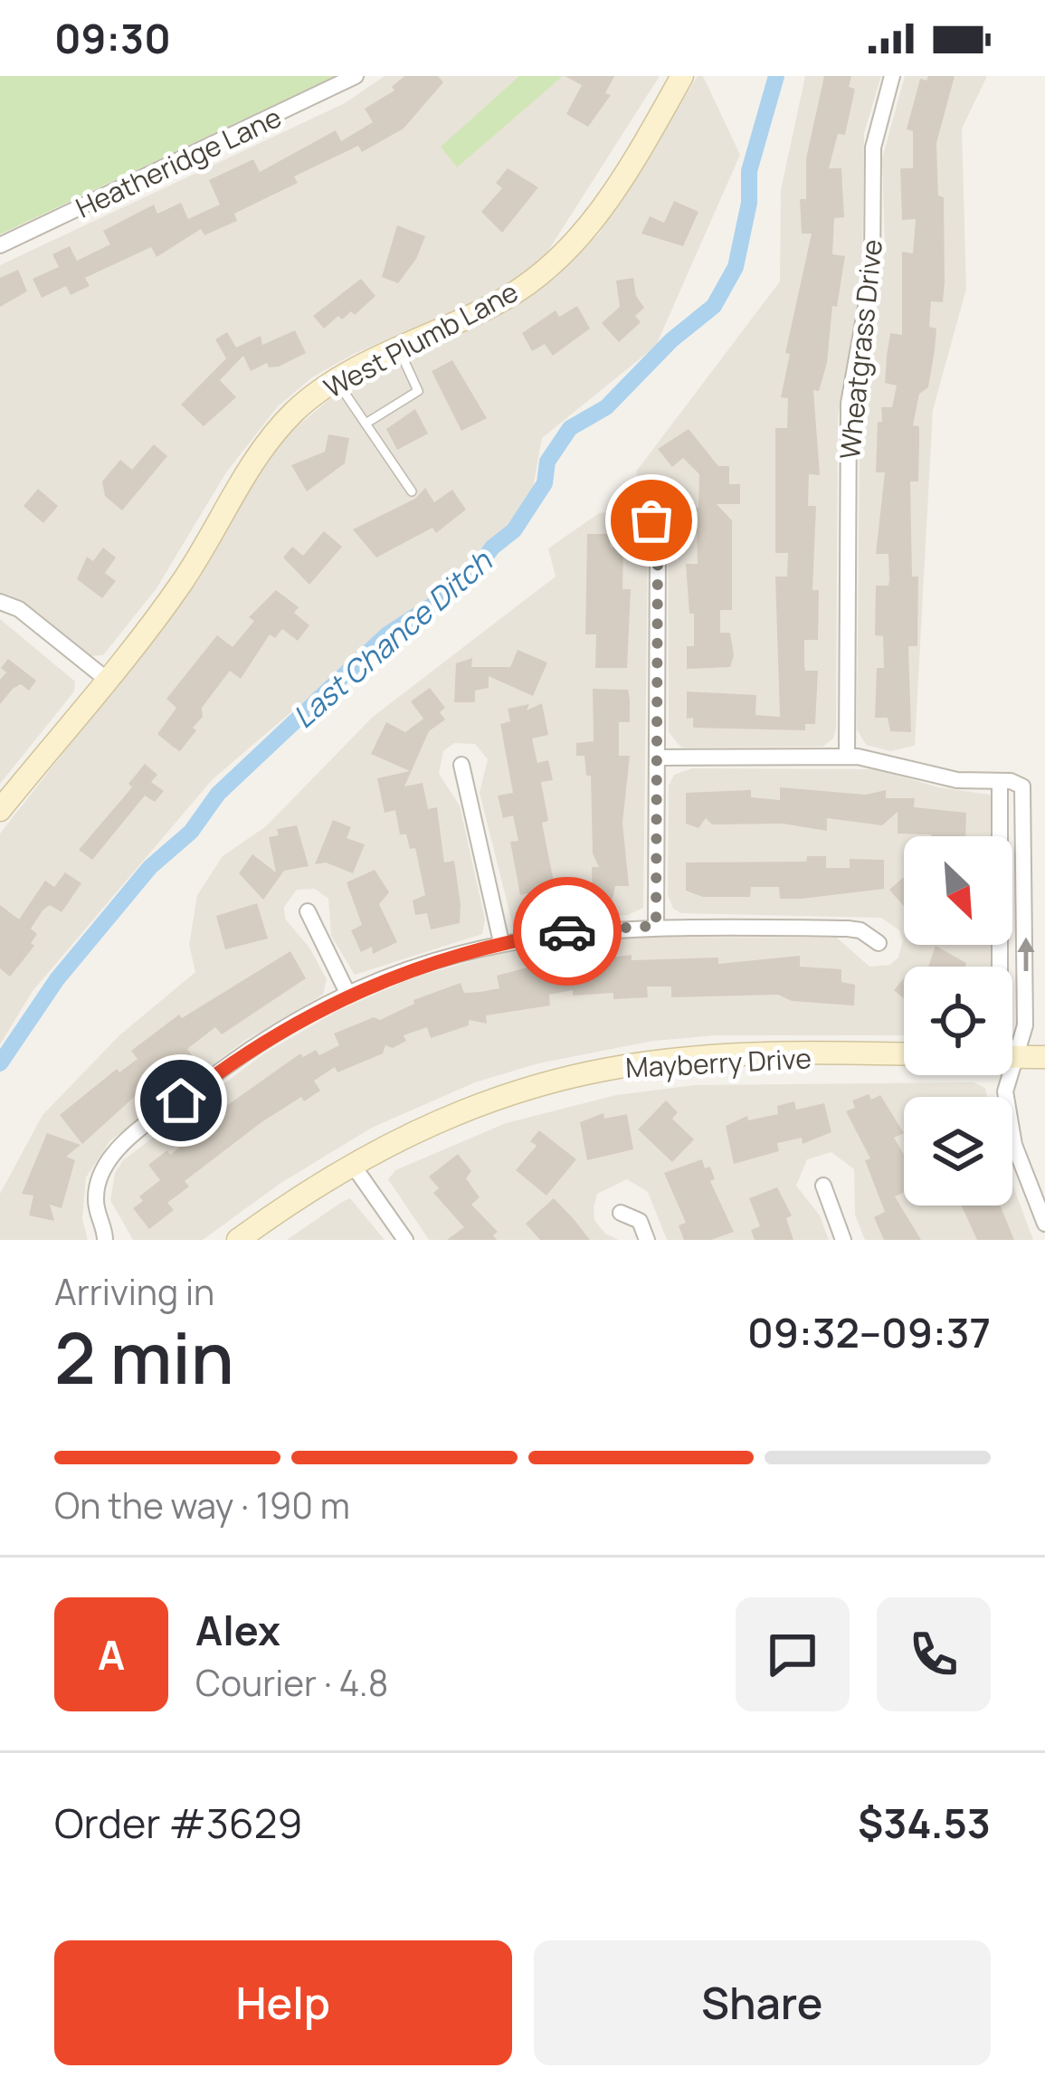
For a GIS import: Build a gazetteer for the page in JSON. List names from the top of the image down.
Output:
{
  "streets": {
    "main road": ["West Plumb Lane", "Mayberry Drive"],
    "street": ["Heatheridge Lane", "Wheatgrass Drive"]
  },
  "water": ["Last Chance Ditch"],
  "north": "bottom right",
  "page": {
    "status": "09:30",
    "heading": ["2 min", "Arriving in", "09:32–09:37"],
    "panel": [
      "Alex",
      "Courier · 4.8",
      "Order #3629",
      "$34.53"
    ],
    "bar": "On the way · 190 m",
    "round": "A",
    "buttons": ["Help", "Share"]
  }
}
